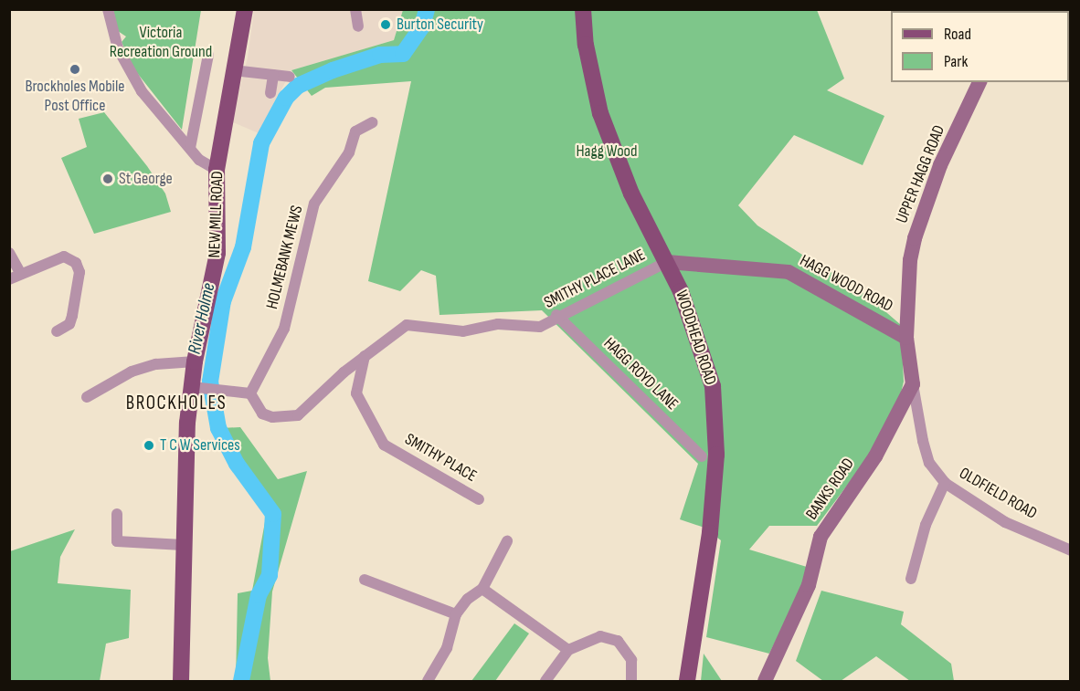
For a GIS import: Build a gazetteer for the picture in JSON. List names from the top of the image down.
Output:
{
  "streets": {
    "main road": ["NEW MILL ROAD", "WOODHEAD ROAD"],
    "street": [
      "UPPER HAGG ROAD",
      "HOLMEBANK MEWS",
      "SMITHY PLACE LANE",
      "HAGG WOOD ROAD",
      "HAGG ROYD LANE",
      "SMITHY PLACE",
      "BANKS ROAD",
      "OLDFIELD ROAD"
    ]
  },
  "crossings": [
    ["UPPER HAGG ROAD", "HAGG WOOD ROAD"],
    ["UPPER HAGG ROAD", "BANKS ROAD"],
    ["UPPER HAGG ROAD", "OLDFIELD ROAD"],
    ["HOLMEBANK MEWS", "SMITHY PLACE LANE"],
    ["SMITHY PLACE LANE", "HAGG WOOD ROAD"],
    ["SMITHY PLACE LANE", "WOODHEAD ROAD"],
    ["SMITHY PLACE LANE", "HAGG ROYD LANE"],
    ["SMITHY PLACE LANE", "SMITHY PLACE"],
    ["HAGG WOOD ROAD", "WOODHEAD ROAD"],
    ["BANKS ROAD", "OLDFIELD ROAD"]
  ],
  "districts": ["BROCKHOLES"],
  "water": ["River Holme"],
  "parks": ["Victoria Recreation Ground", "Hagg Wood"],
  "places": [
    "Burton Security",
    "Brockholes Mobile Post Office",
    "St George",
    "T C W Services"
  ],
  "legend": ["Road", "Park"]
}
